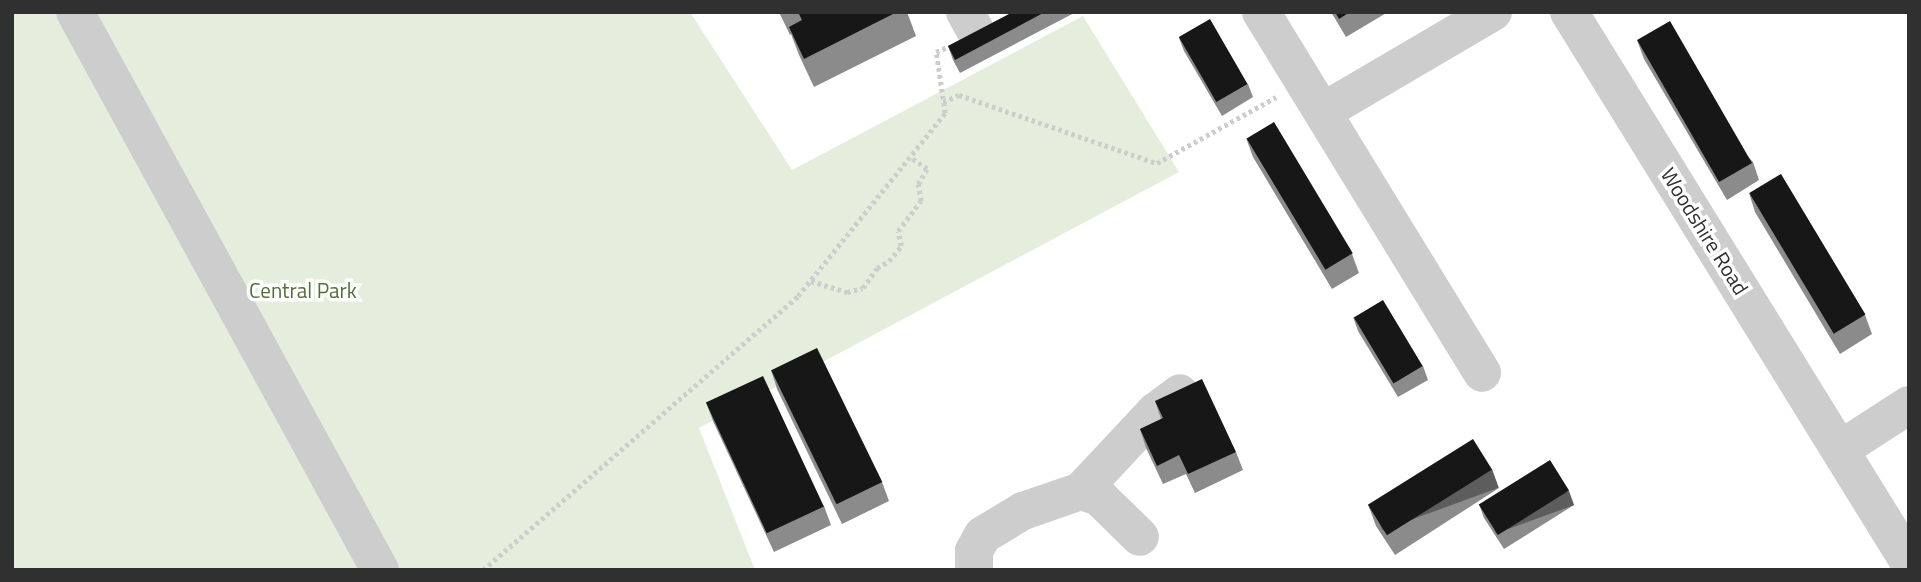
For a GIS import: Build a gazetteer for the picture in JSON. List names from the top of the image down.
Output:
{
  "streets": {
    "street": ["Woodshire Road"]
  },
  "parks": ["Central Park"]
}
